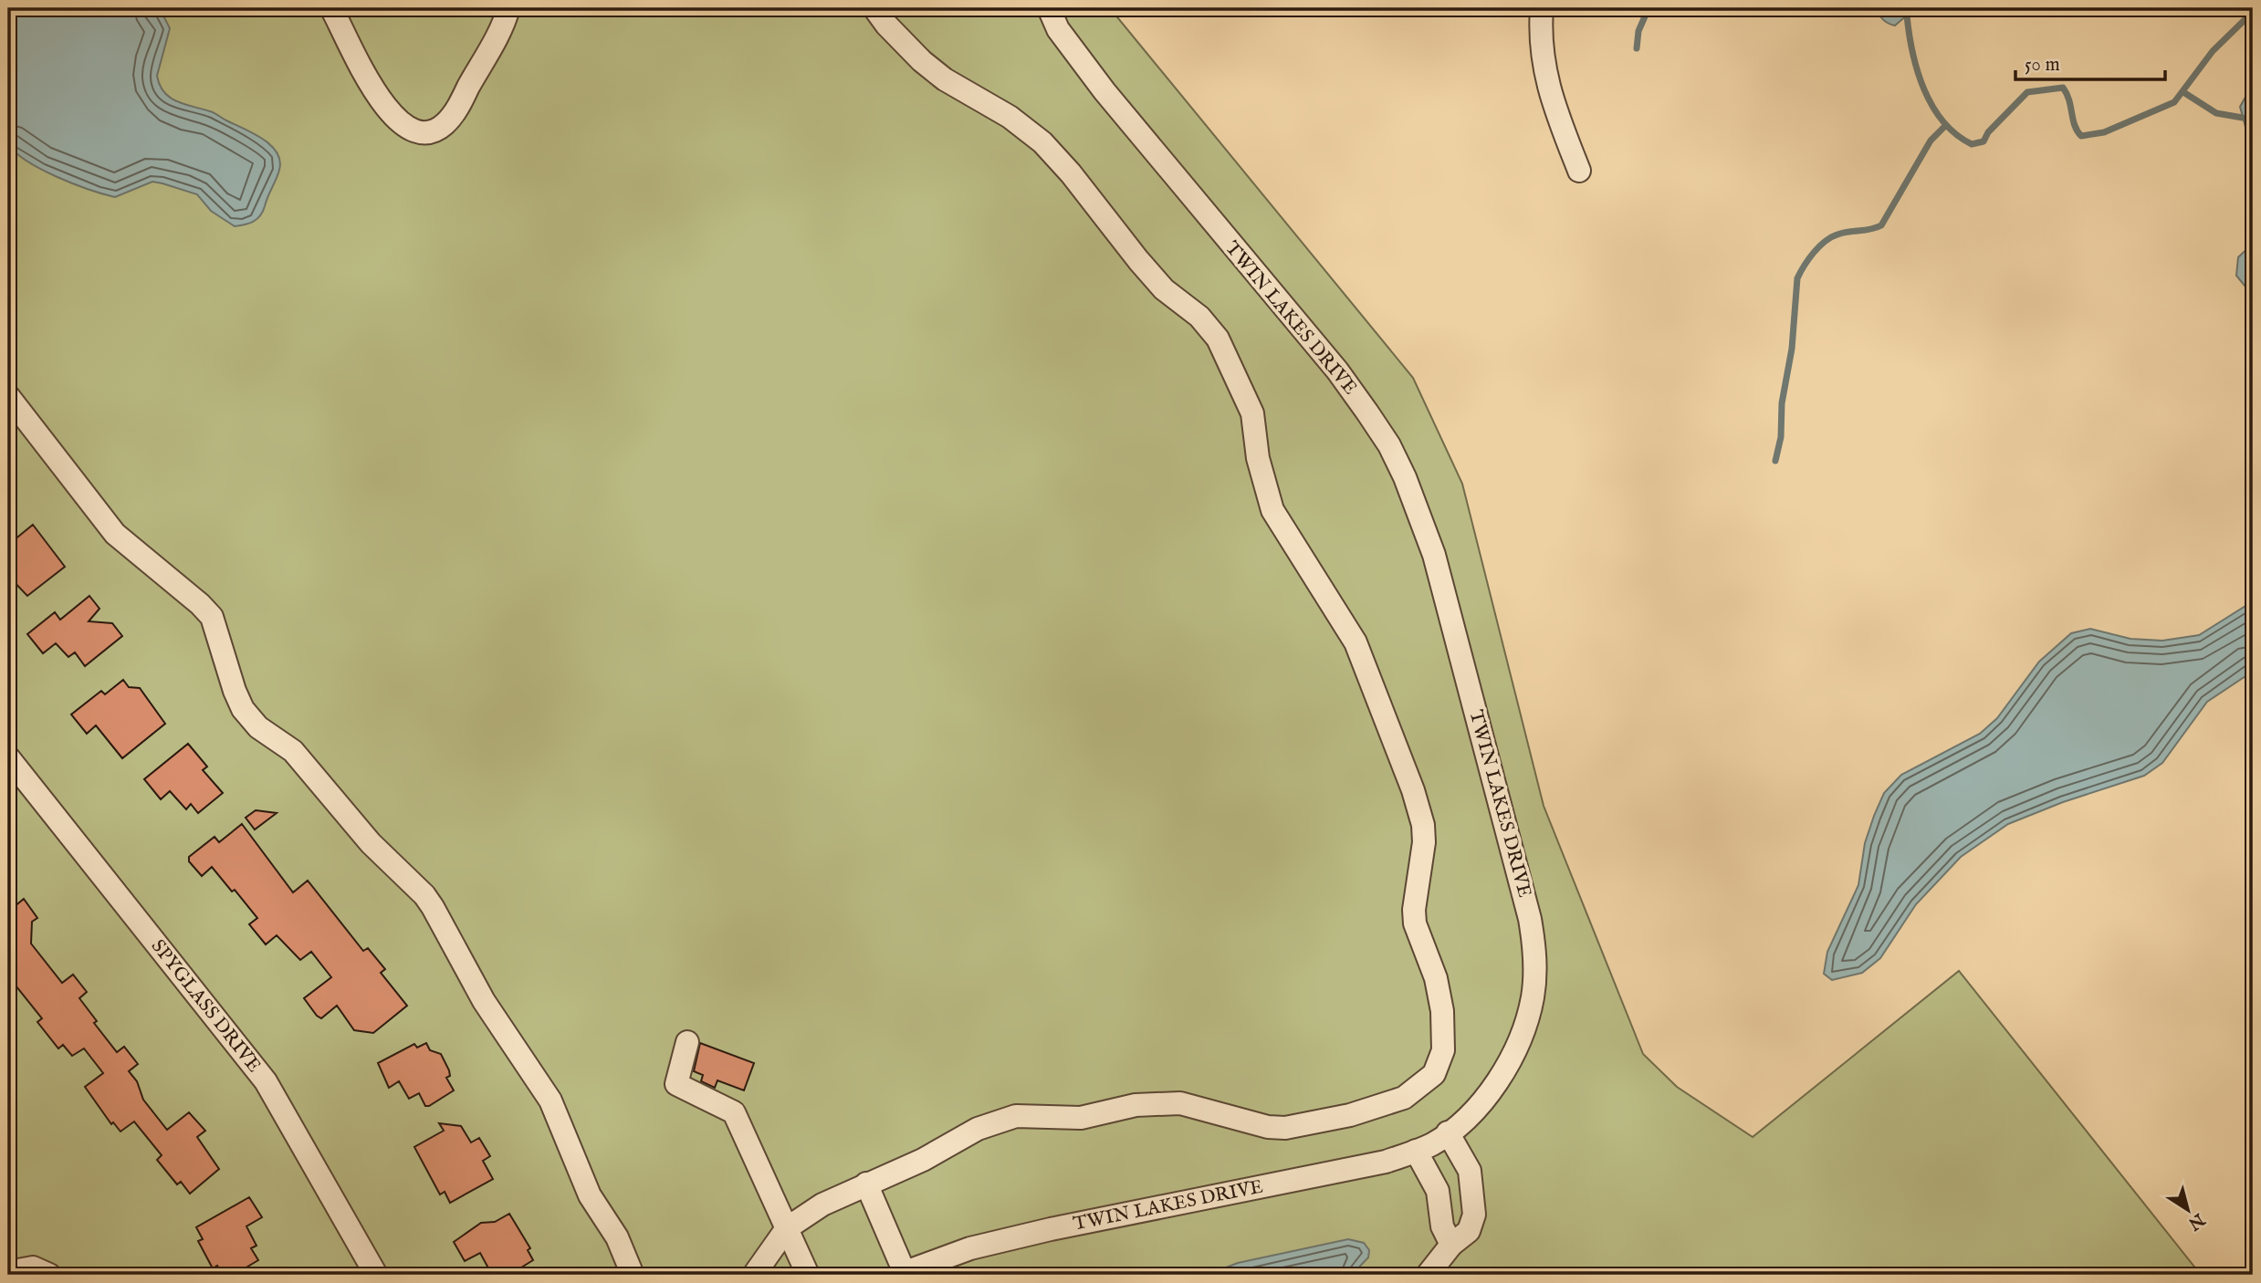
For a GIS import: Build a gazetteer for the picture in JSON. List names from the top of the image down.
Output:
{
  "streets": {
    "street": ["TWIN LAKES DRIVE", "SPYGLASS DRIVE"]
  },
  "scale_bar": "50 m",
  "north": "bottom right"
}
